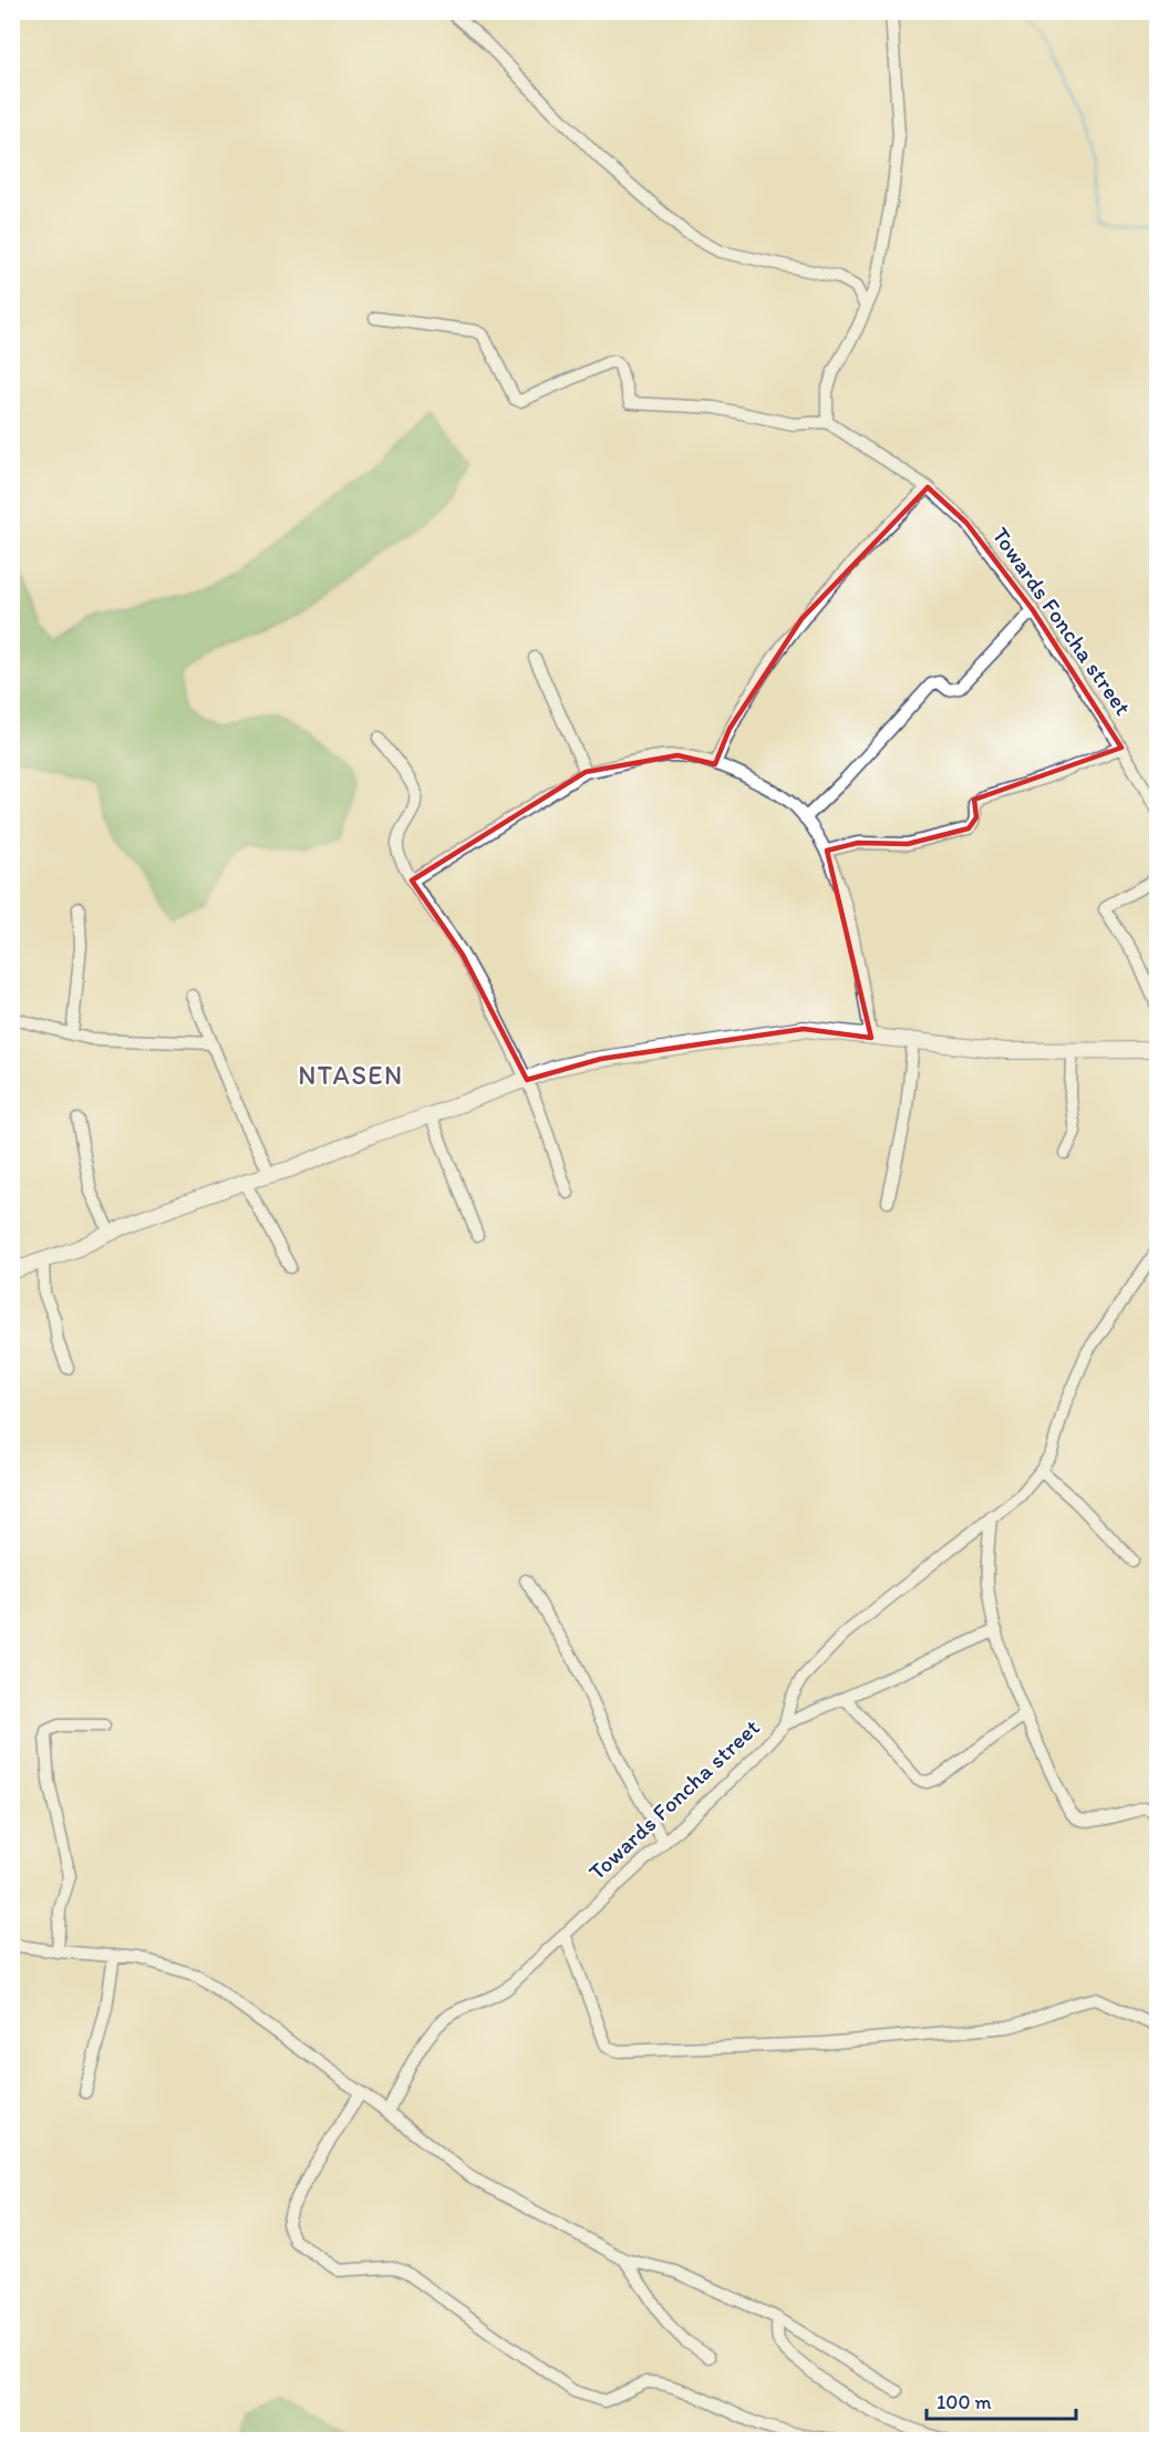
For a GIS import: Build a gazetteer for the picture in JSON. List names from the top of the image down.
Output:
{
  "streets": {
    "street": ["Towards Foncha street"]
  },
  "districts": ["NTASEN"],
  "scale_bar": "100 m"
}
